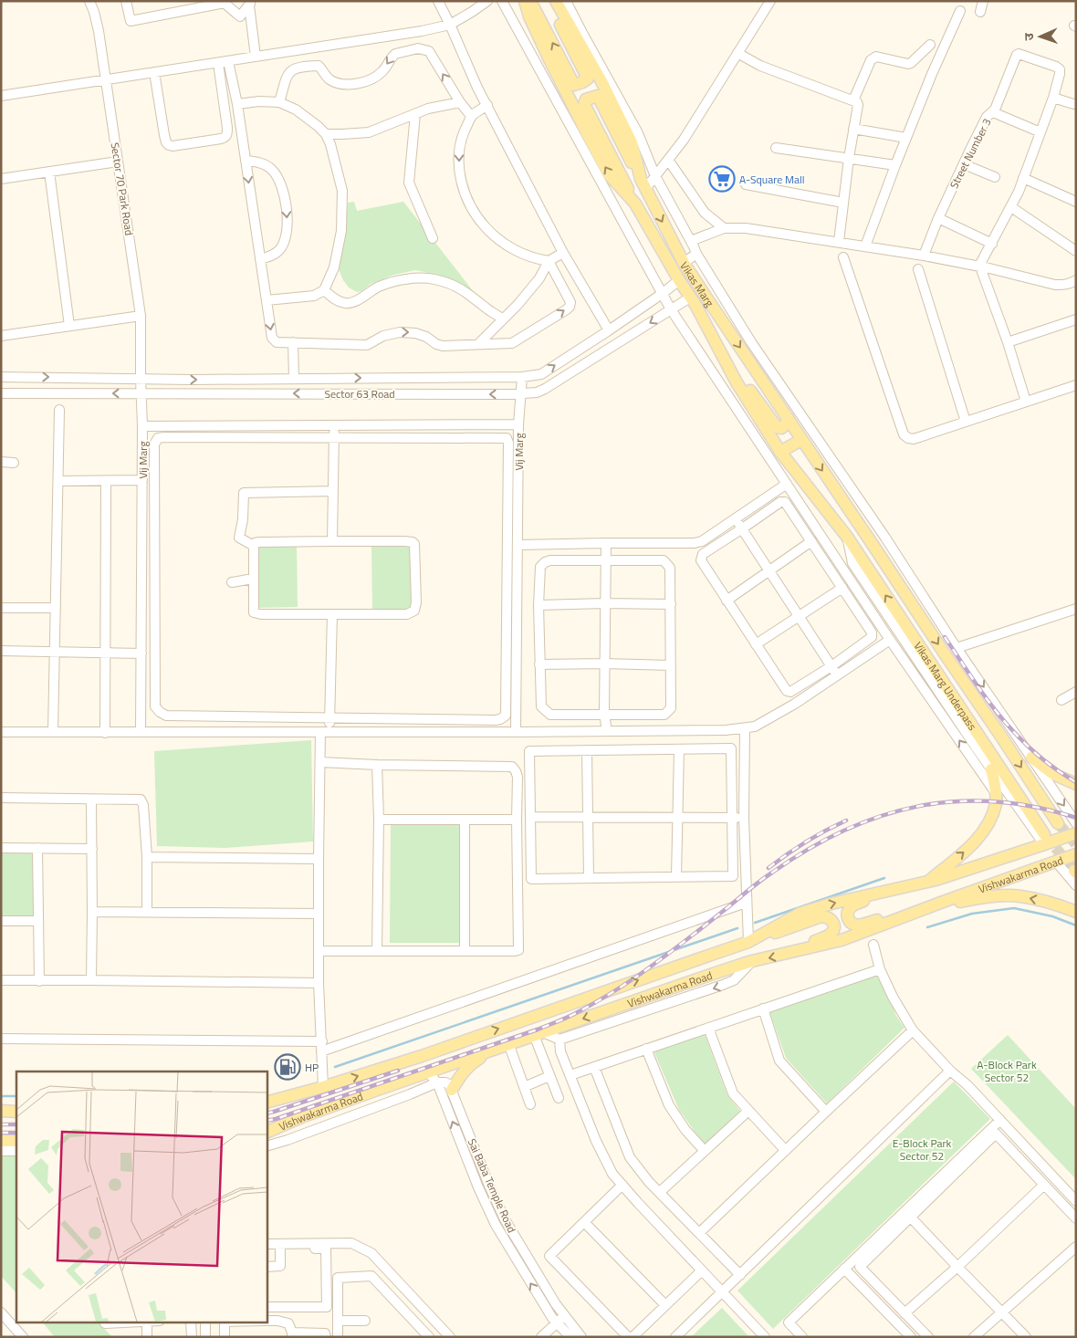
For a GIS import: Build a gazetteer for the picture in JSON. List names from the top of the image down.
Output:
{
  "streets": {
    "main road": ["Vikas Marg", "Vikas Marg Underpass", "Vishwakarma Road"],
    "street": [
      "Street Number 3",
      "Sector 70 Park Road",
      "Sector 63 Road",
      "Vij Marg",
      "Sai Baba Temple Road"
    ]
  },
  "crossings": [
    ["Sector 70 Park Road", "Sector 63 Road"],
    ["Sector 70 Park Road", "Vij Marg"],
    ["Vikas Marg", "Sector 63 Road"],
    ["Vikas Marg", "Vikas Marg Underpass"],
    ["Vikas Marg Underpass", "Vishwakarma Road"],
    ["Vishwakarma Road", "Sai Baba Temple Road"]
  ],
  "parks": ["A-Block Park Sector 52", "E-Block Park Sector 52"],
  "places": {
    "supermarket": ["A-Square Mall"],
    "fuel station": ["HP"]
  },
  "north": "left"
}
